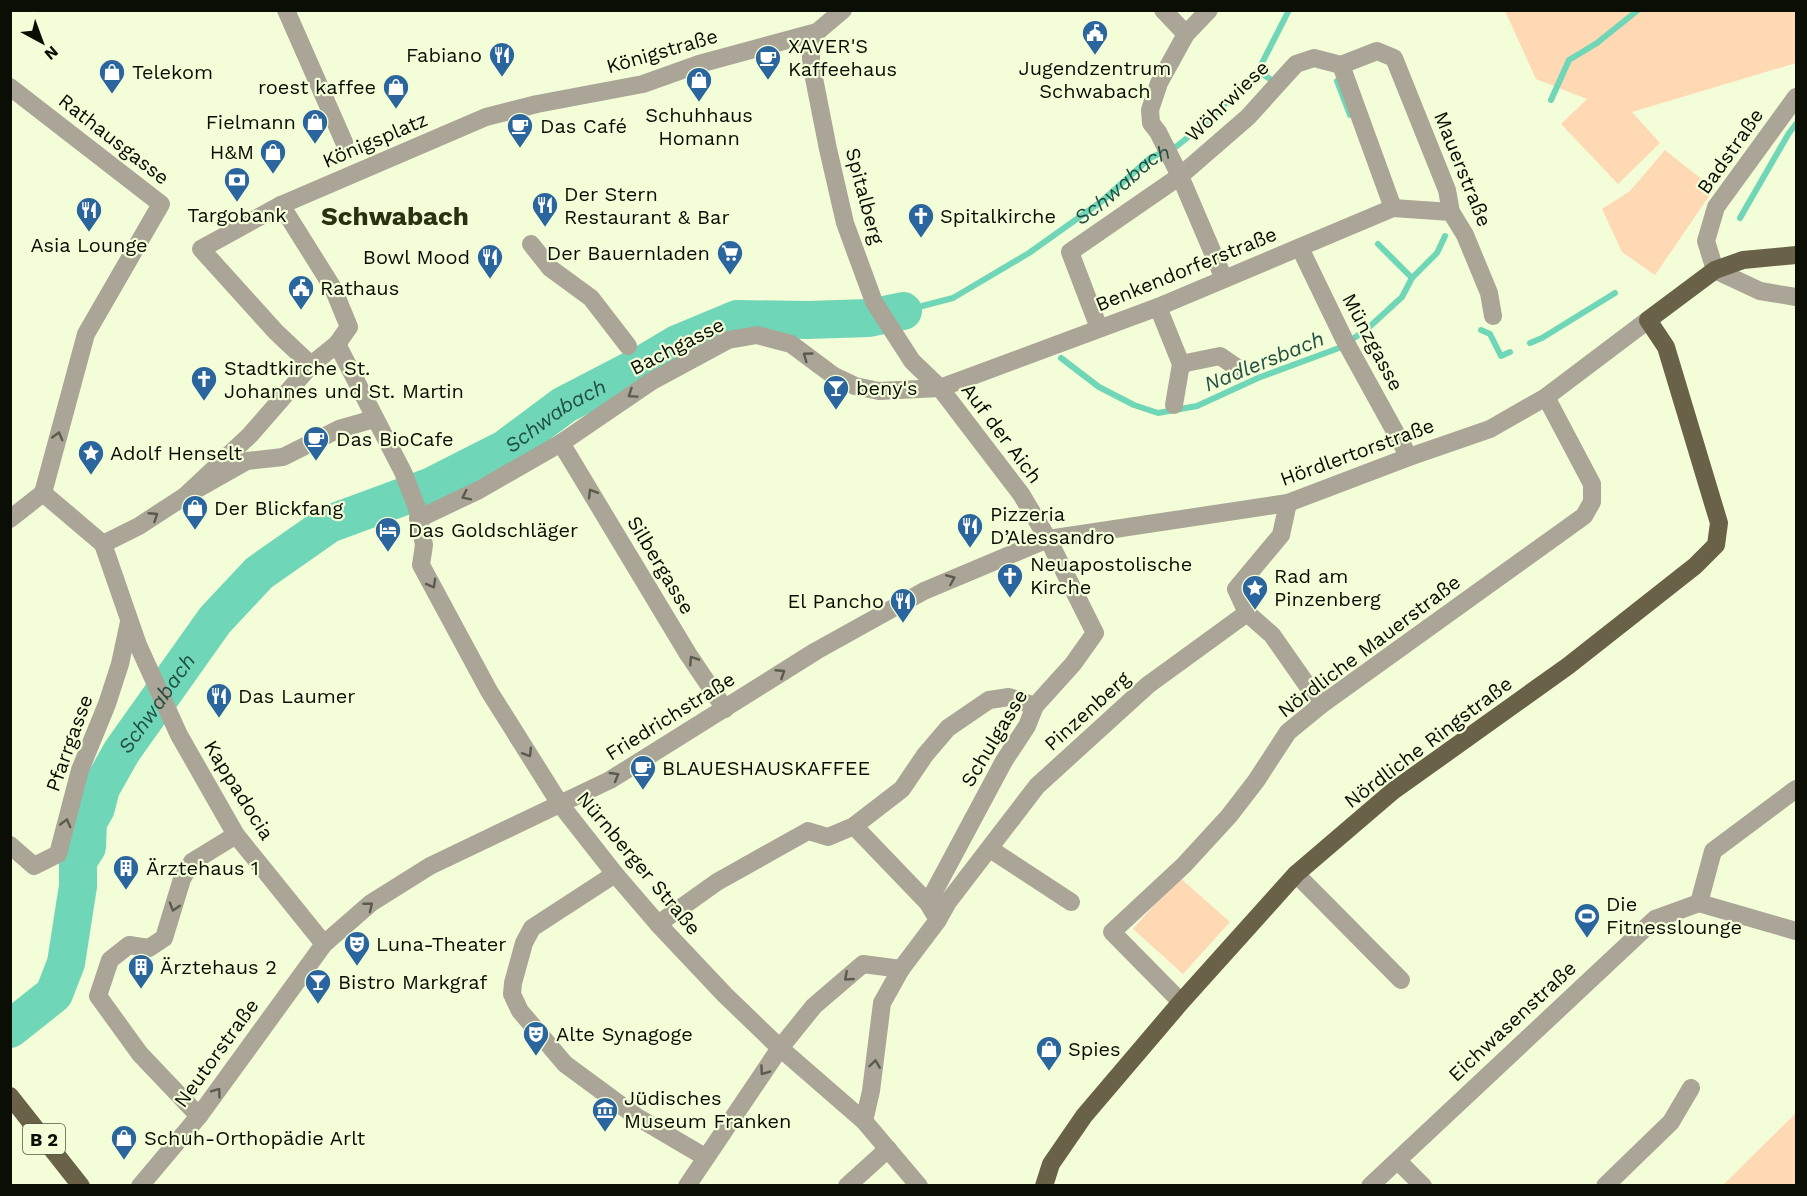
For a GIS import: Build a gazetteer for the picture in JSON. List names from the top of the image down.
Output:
{
  "streets": {
    "main road": ["Nördliche Ringstraße", "B 2"],
    "street": [
      "Königstraße",
      "Wöhrwiese",
      "Rathausgasse",
      "Königsplatz",
      "Badstraße",
      "Mauerstraße",
      "Spitalberg",
      "Benkendorferstraße",
      "Münzgasse",
      "Bachgasse",
      "Auf der Aich",
      "Hördlertorstraße",
      "Silbergasse",
      "Nördliche Mauerstraße",
      "Pinzenberg",
      "Friedrichstraße",
      "Schulgasse",
      "Pfarrgasse",
      "Kappadocia",
      "Nürnberger Straße",
      "Eichwasenstraße",
      "Neutorstraße"
    ]
  },
  "crossings": [
    ["Königstraße", "Königsplatz"],
    ["Königstraße", "Spitalberg"],
    ["Wöhrwiese", "Mauerstraße"],
    ["Wöhrwiese", "Benkendorferstraße"],
    ["Mauerstraße", "Benkendorferstraße"],
    ["Spitalberg", "Auf der Aich"],
    ["Benkendorferstraße", "Münzgasse"],
    ["Benkendorferstraße", "Bachgasse"],
    ["Benkendorferstraße", "Auf der Aich"],
    ["Münzgasse", "Hördlertorstraße"],
    ["Bachgasse", "Auf der Aich"],
    ["Bachgasse", "Silbergasse"],
    ["Bachgasse", "Nürnberger Straße"],
    ["Auf der Aich", "Hördlertorstraße"],
    ["Auf der Aich", "Friedrichstraße"],
    ["Auf der Aich", "Schulgasse"],
    ["Hördlertorstraße", "Nördliche Mauerstraße"],
    ["Hördlertorstraße", "Friedrichstraße"],
    ["Hördlertorstraße", "Schulgasse"],
    ["Hördlertorstraße", "Nördliche Ringstraße"],
    ["Silbergasse", "Friedrichstraße"],
    ["Nördliche Mauerstraße", "Nördliche Ringstraße"],
    ["Pinzenberg", "Nürnberger Straße"],
    ["Friedrichstraße", "Schulgasse"],
    ["Friedrichstraße", "Kappadocia"],
    ["Friedrichstraße", "Nürnberger Straße"],
    ["Friedrichstraße", "Neutorstraße"],
    ["Pfarrgasse", "Kappadocia"],
    ["Kappadocia", "Neutorstraße"]
  ],
  "one_way": [
    "Rathausgasse",
    "Bachgasse",
    "Silbergasse",
    "Pfarrgasse",
    "Neutorstraße"
  ],
  "districts": ["Schwabach"],
  "water": ["Schwabach", "Nadlersbach"],
  "places": {
    "public building": ["Jugendzentrum Schwabach", "Rathaus"],
    "restaurant": [
      "Fabiano",
      "Der Stern Restaurant & Bar",
      "Asia Lounge",
      "Bowl Mood",
      "Pizzeria D’Alessandro",
      "El Pancho",
      "Das Laumer"
    ],
    "cafe": [
      "XAVER'S Kaffeehaus",
      "Das Café",
      "Das BioCafe",
      "BLAUESHAUSKAFFEE"
    ],
    "shop": [
      "Telekom",
      "Schuhhaus Homann",
      "roest kaffee",
      "Fielmann",
      "H&M",
      "Der Blickfang",
      "Spies",
      "Schuh-Orthopädie Arlt"
    ],
    "bank": ["Targobank"],
    "church": ["Spitalkirche", "Stadtkirche St. Johannes und St. Martin", "Neuapostolische Kirche"],
    "supermarket": ["Der Bauernladen"],
    "bar": ["beny's", "Bistro Markgraf"],
    "place": ["Adolf Henselt", "Rad am Pinzenberg"],
    "hotel": ["Das Goldschläger"],
    "building": ["Ärztehaus 1", "Ärztehaus 2"],
    "sports": ["Die Fitnesslounge"],
    "theatre": ["Luna-Theater", "Alte Synagoge"],
    "museum": ["Jüdisches Museum Franken"]
  },
  "north": "bottom right"
}
